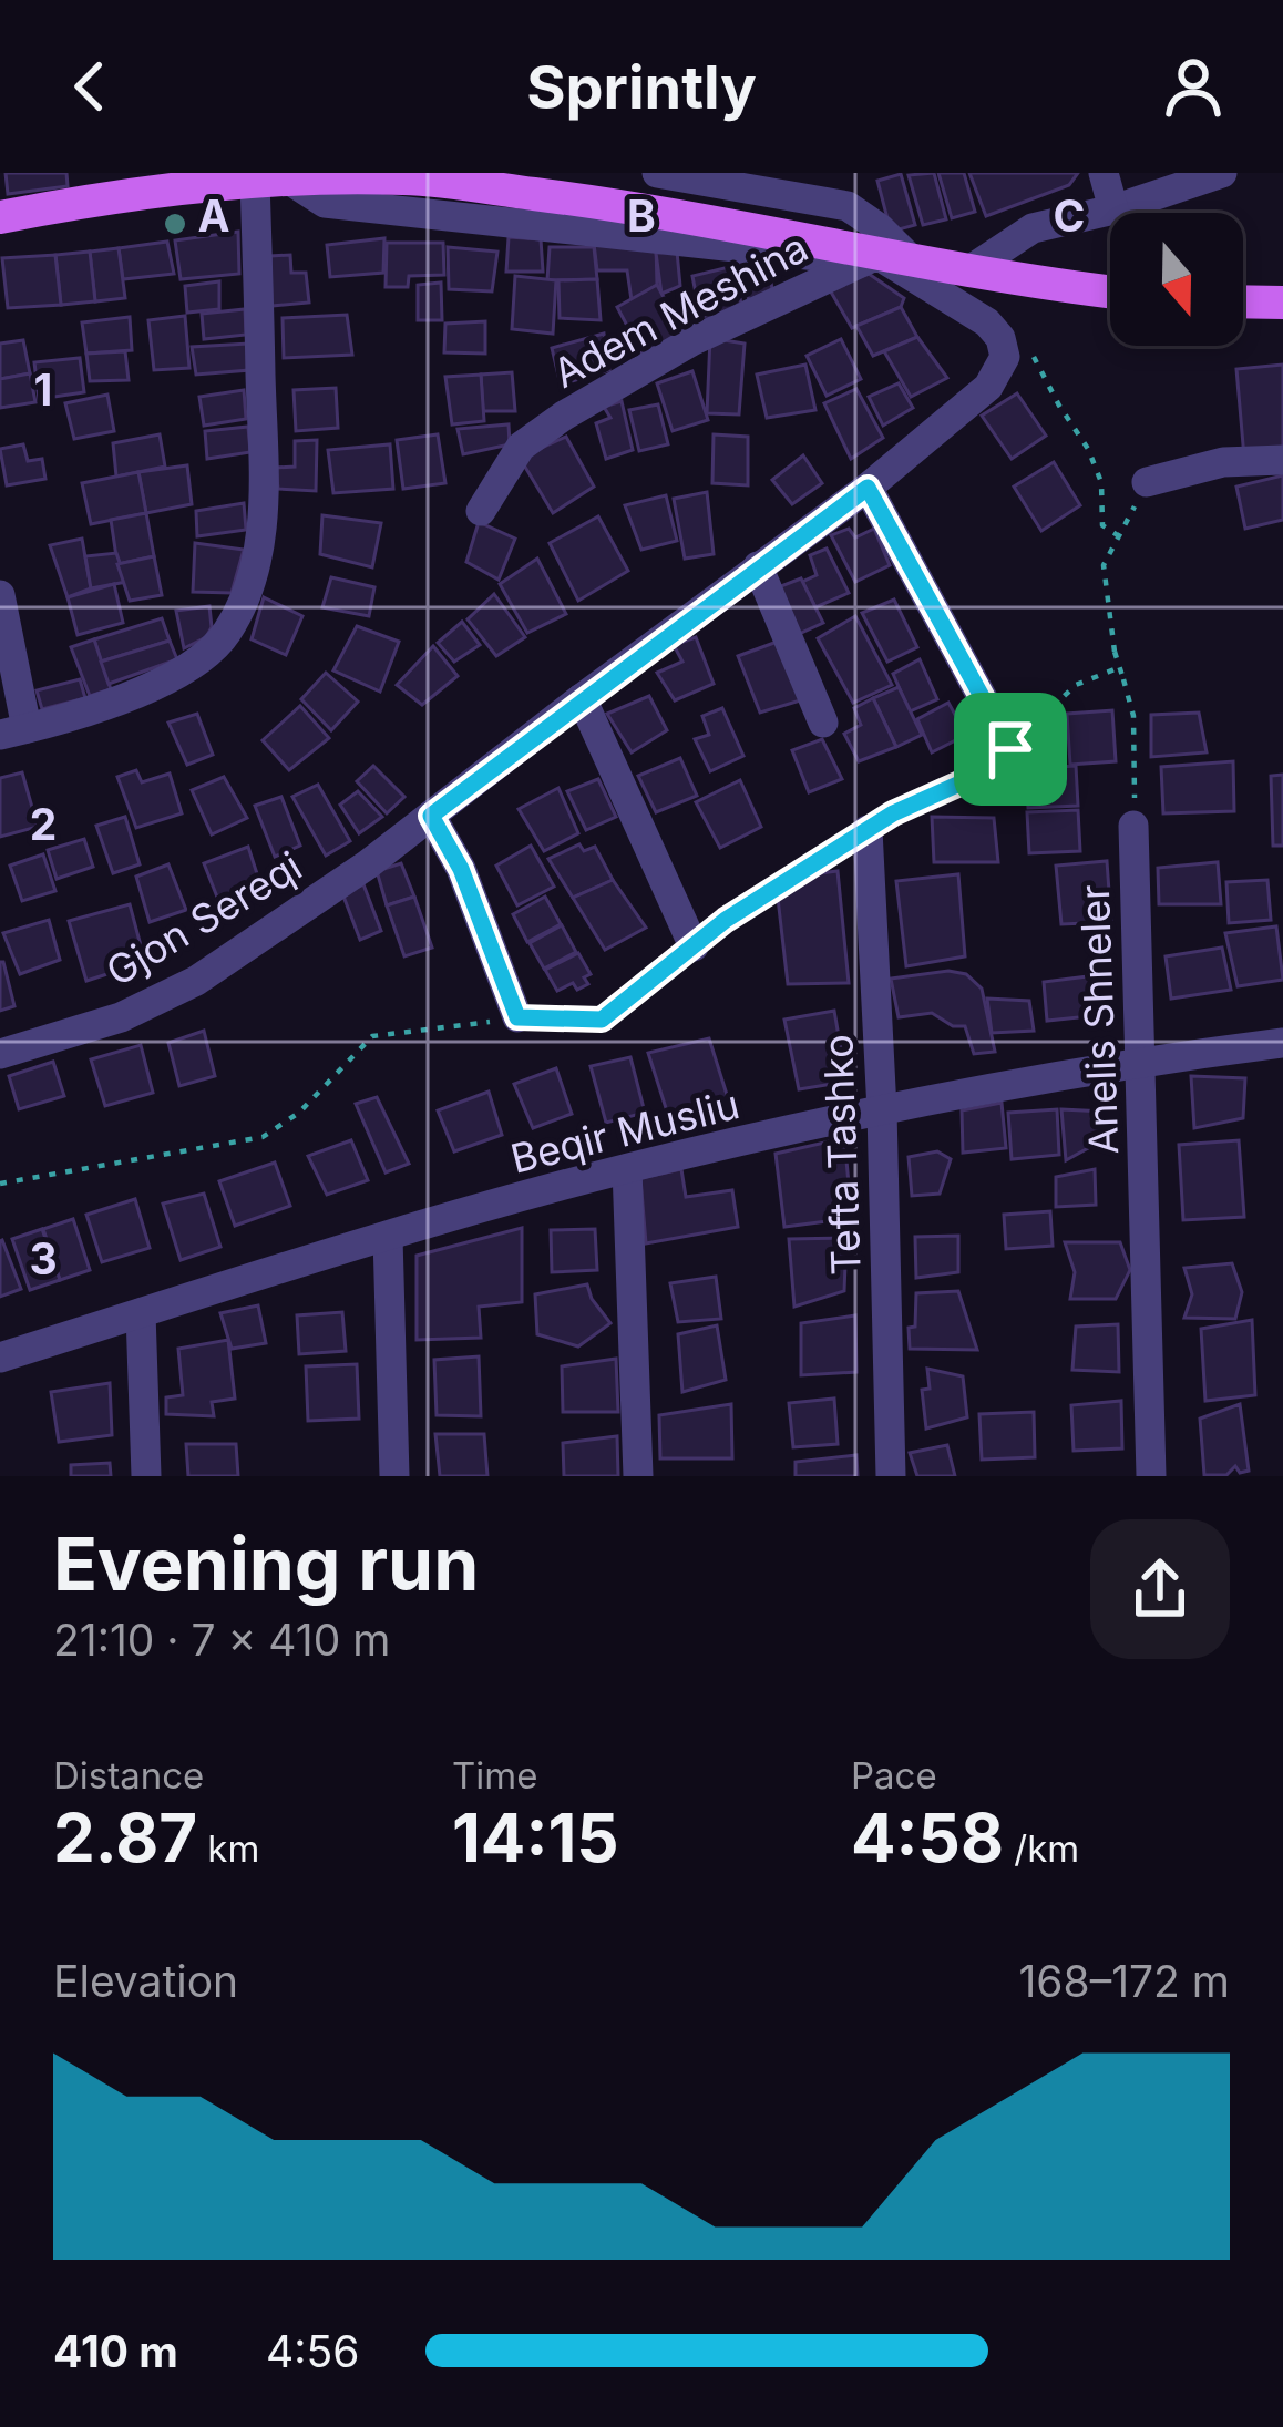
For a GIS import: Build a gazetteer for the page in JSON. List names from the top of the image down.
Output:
{
  "streets": {
    "street": [
      "Adem Meshina",
      "Gjon Sereqi",
      "Anelis Shneler",
      "Beqir Musliu",
      "Tefta Tashko"
    ]
  },
  "crossings": [
    ["Anelis Shneler", "Beqir Musliu"],
    ["Beqir Musliu", "Tefta Tashko"]
  ],
  "north": "bottom",
  "page": {
    "header": "Sprintly",
    "heading": ["Evening run", "21:10 · 7 × 410 m"],
    "stats": [
      ["Distance", "2.87 km"],
      ["Time", "14:15"],
      ["Pace", "4:58 /km"]
    ],
    "chart": ["Elevation", "168–172 m"],
    "list": [
      {
        "name": "410 m",
        "note": "4:56"
      }
    ]
  },
  "grid": {
    "columns": ["A", "B", "C"],
    "rows": ["1", "2", "3"]
  }
}
